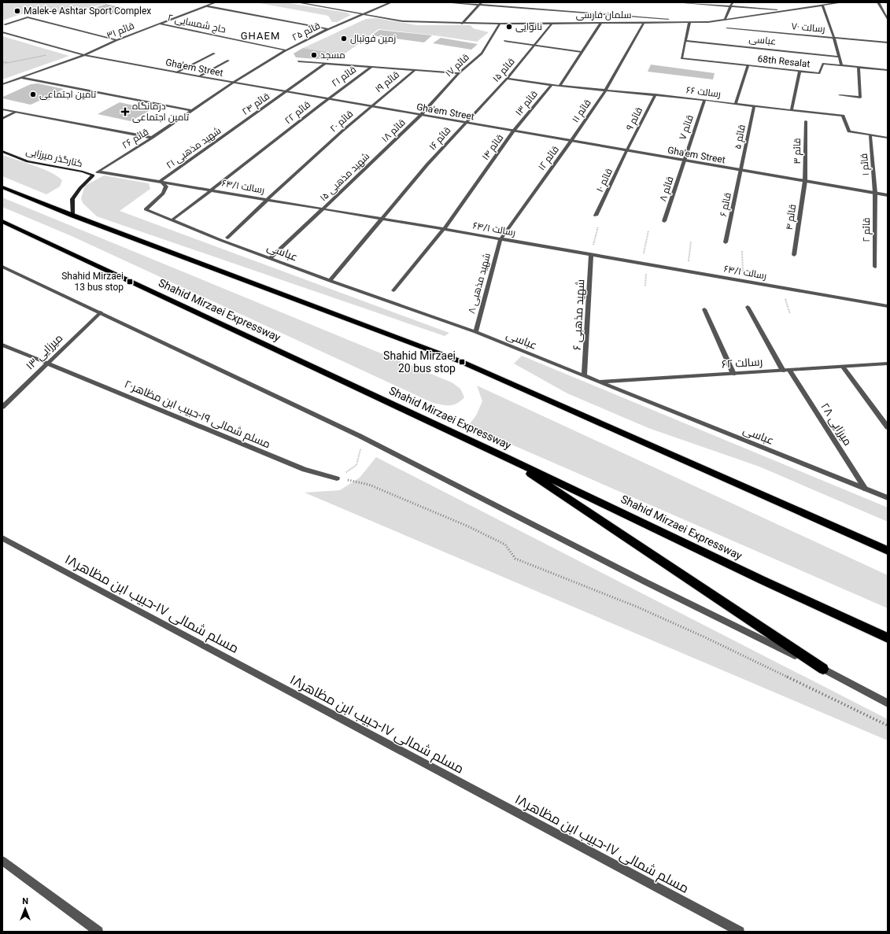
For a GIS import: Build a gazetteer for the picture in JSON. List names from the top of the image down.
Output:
{
  "streets": {
    "highway": ["Shahid Mirzaei Expressway"],
    "main road": ["کنارگذر میرزایی"],
    "street": [
      "سلمان فارسی",
      "حاج شمسایی ۲",
      "رسالت ۷۰",
      "قائم ۳۱",
      "قائم ۲۵",
      "عباسی",
      "68th Resalat",
      "قائم ۱۷",
      "Gha'em Street",
      "قائم ۱۵",
      "قائم ۲۱",
      "قائم ۱۹",
      "رسالت ۶۶",
      "قائم ۱۳",
      "قائم ۲۴",
      "قائم ۱۱",
      "قائم ۲۲",
      "قائم ۹",
      "قائم ۲۰",
      "قائم ۷",
      "قائم ۱۸",
      "قائم ۵",
      "قائم ۲۶",
      "قائم ۱۶",
      "قائم ۱۴",
      "شهید مذهبی ۲۱",
      "قائم ۳",
      "قائم ۱۲",
      "قائم ۱",
      "شهید مذهبی ۱۵",
      "قائم ۱۰",
      "رسالت ۶۴/۱",
      "قائم ۸",
      "قائم ۶",
      "قائم ۴",
      "قائم ۲",
      "شهید مذهبی ۸",
      "شهید مذهبی ۶",
      "میرزایی ۱۳",
      "رسالت ۶۲",
      "مسلم شمالی ۱۹-حبیب ابن مظاهر۲۰",
      "میرزایی ۲۸",
      "مسلم شمالی ۱۷-حبیب ابن مظاهر۱۸"
    ]
  },
  "crossings": [
    ["سلمان فارسی", "قائم ۲۵"],
    ["سلمان فارسی", "قائم ۱۷"],
    ["سلمان فارسی", "قائم ۱۵"],
    ["سلمان فارسی", "قائم ۱۱"],
    ["حاج شمسایی ۲", "قائم ۳۱"],
    ["حاج شمسایی ۲", "قائم ۲۵"],
    ["قائم ۳۱", "Gha'em Street"],
    ["قائم ۲۵", "Gha'em Street"],
    ["قائم ۲۵", "قائم ۲۶"],
    ["عباسی", "68th Resalat"],
    ["عباسی", "قائم ۲۲"],
    ["عباسی", "قائم ۱۶"],
    ["عباسی", "شهید مذهبی ۲۱"],
    ["عباسی", "شهید مذهبی ۱۵"],
    ["عباسی", "رسالت ۶۴/۱"],
    ["عباسی", "شهید مذهبی ۸"],
    ["عباسی", "شهید مذهبی ۶"],
    ["عباسی", "رسالت ۶۲"],
    ["عباسی", "میرزایی ۲۸"],
    ["قائم ۱۷", "Gha'em Street"],
    ["قائم ۱۷", "قائم ۱۸"],
    ["Gha'em Street", "قائم ۱۵"],
    ["Gha'em Street", "قائم ۲۱"],
    ["Gha'em Street", "قائم ۱۹"],
    ["Gha'em Street", "قائم ۱۳"],
    ["Gha'em Street", "قائم ۲۴"],
    ["Gha'em Street", "قائم ۱۱"],
    ["Gha'em Street", "قائم ۲۲"],
    ["Gha'em Street", "قائم ۹"],
    ["Gha'em Street", "قائم ۲۰"],
    ["Gha'em Street", "قائم ۷"],
    ["Gha'em Street", "قائم ۱۸"],
    ["Gha'em Street", "قائم ۵"],
    ["Gha'em Street", "قائم ۲۶"],
    ["Gha'em Street", "قائم ۱۶"],
    ["Gha'em Street", "قائم ۱۴"],
    ["Gha'em Street", "قائم ۳"],
    ["Gha'em Street", "قائم ۱۲"],
    ["Gha'em Street", "قائم ۱"],
    ["Gha'em Street", "قائم ۱۰"],
    ["Gha'em Street", "قائم ۸"],
    ["Gha'em Street", "قائم ۶"],
    ["Gha'em Street", "قائم ۴"],
    ["Gha'em Street", "قائم ۲"],
    ["قائم ۱۵", "رسالت ۶۶"],
    ["قائم ۱۵", "قائم ۱۶"],
    ["قائم ۲۱", "قائم ۲۲"],
    ["قائم ۱۹", "قائم ۲۰"],
    ["رسالت ۶۶", "قائم ۱۳"],
    ["رسالت ۶۶", "قائم ۱۱"],
    ["رسالت ۶۶", "قائم ۹"],
    ["رسالت ۶۶", "قائم ۷"],
    ["رسالت ۶۶", "قائم ۵"],
    ["رسالت ۶۶", "قائم ۱"],
    ["قائم ۱۳", "قائم ۱۴"],
    ["قائم ۲۴", "شهید مذهبی ۲۱"],
    ["قائم ۱۱", "قائم ۱۲"],
    ["قائم ۲۲", "رسالت ۶۴/۱"],
    ["قائم ۹", "قائم ۱۰"],
    ["قائم ۲۰", "رسالت ۶۴/۱"],
    ["قائم ۷", "قائم ۸"],
    ["قائم ۱۸", "شهید مذهبی ۱۵"],
    ["قائم ۵", "قائم ۶"],
    ["قائم ۲۶", "کنارگذر میرزایی"],
    ["قائم ۲۶", "رسالت ۶۴/۱"],
    ["قائم ۱۶", "رسالت ۶۴/۱"],
    ["قائم ۱۴", "رسالت ۶۴/۱"],
    ["شهید مذهبی ۲۱", "رسالت ۶۴/۱"],
    ["قائم ۳", "قائم ۴"],
    ["قائم ۱۲", "رسالت ۶۴/۱"],
    ["قائم ۱۲", "شهید مذهبی ۸"],
    ["قائم ۱", "قائم ۲"],
    ["شهید مذهبی ۱۵", "رسالت ۶۴/۱"],
    ["رسالت ۶۴/۱", "شهید مذهبی ۸"],
    ["رسالت ۶۴/۱", "شهید مذهبی ۶"],
    ["میرزایی ۱۳", "مسلم شمالی ۱۹-حبیب ابن مظاهر۲۰"],
    ["رسالت ۶۲", "میرزایی ۲۸"]
  ],
  "districts": ["GHAEM"],
  "places": {
    "other": [
      "Malek-e Ashtar Sport Complex",
      "نانوایی",
      "زمین فوتبال",
      "مسجد",
      "تامین اجتماعی"
    ],
    "health": ["درمانگاه تامین اجتماعی"],
    "transit": ["Shahid Mirzaei 13 bus stop", "Shahid Mirzaei 20 bus stop"]
  },
  "north": "top"
}
